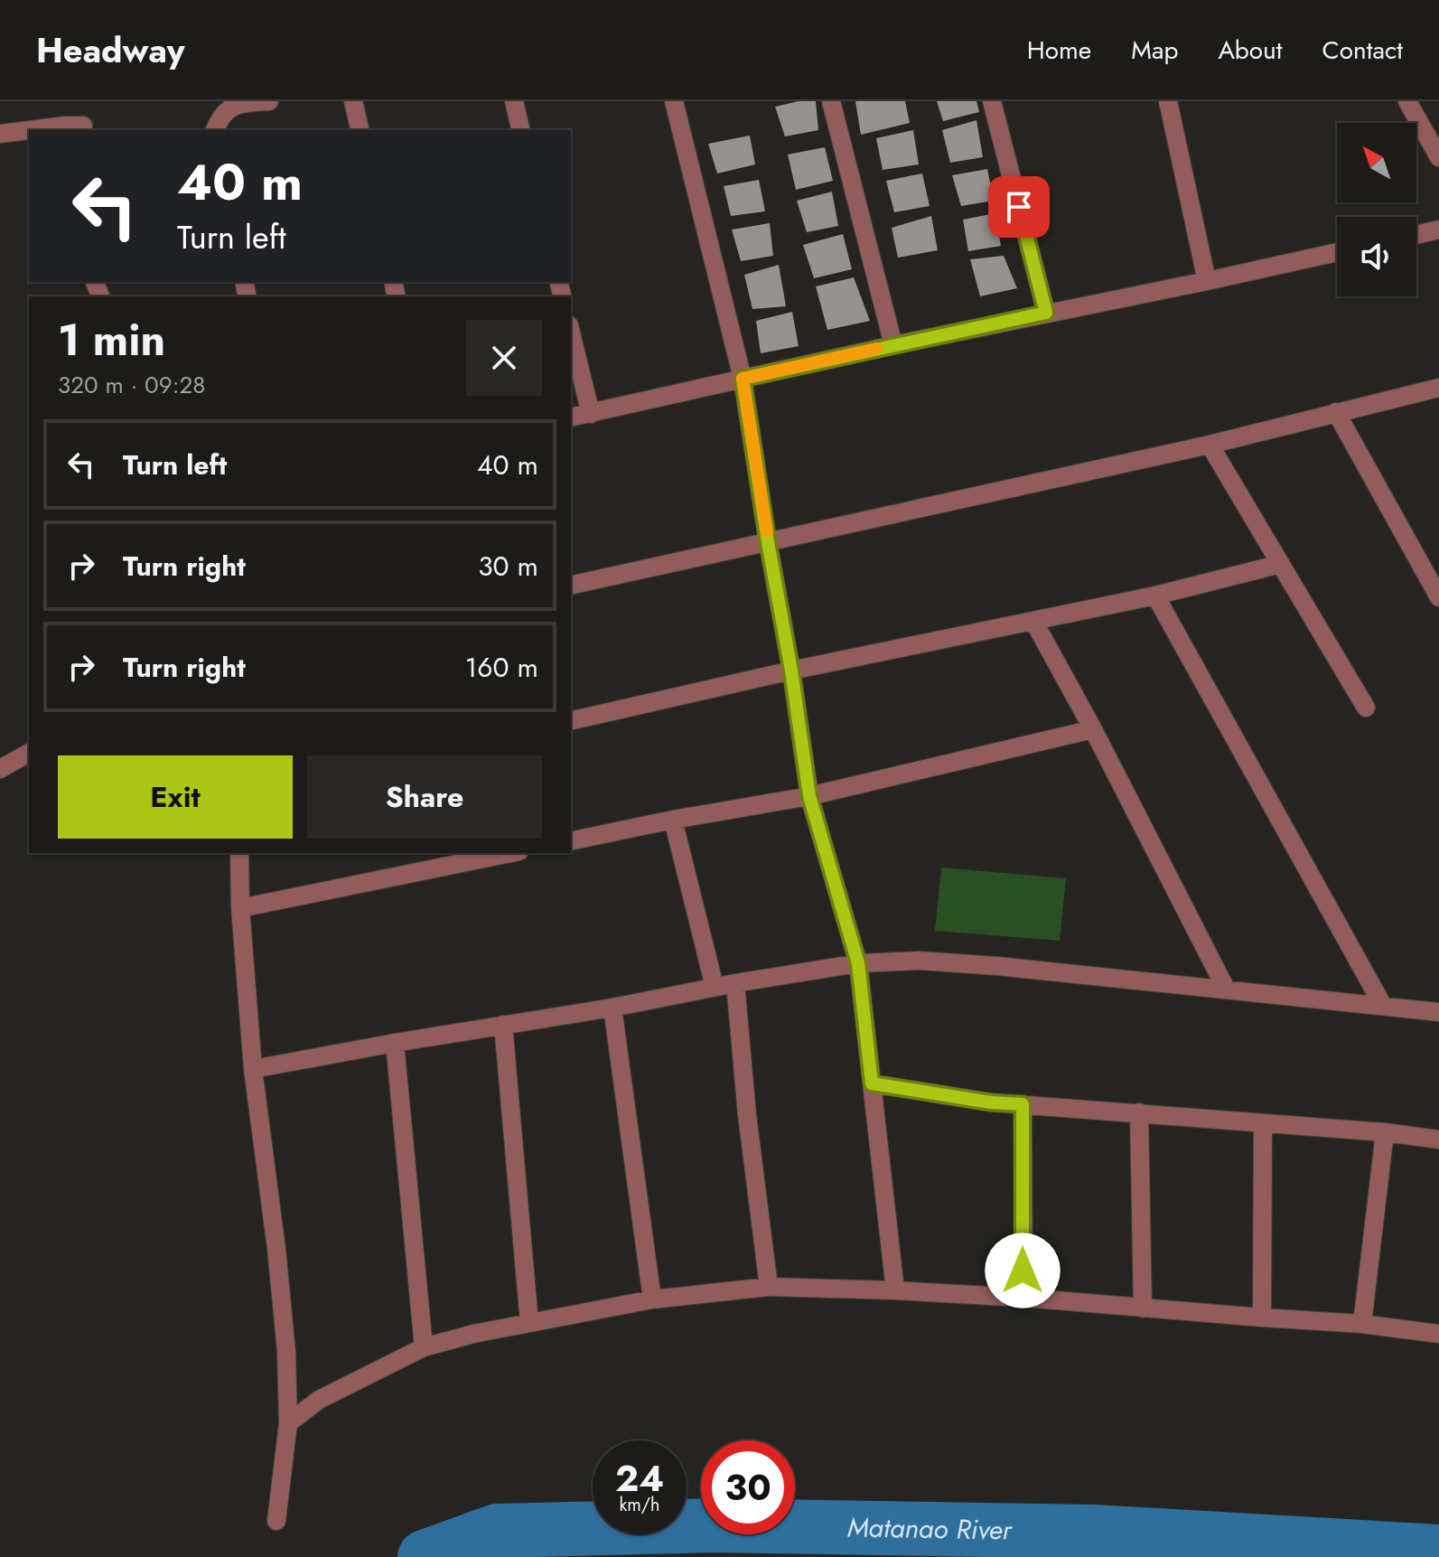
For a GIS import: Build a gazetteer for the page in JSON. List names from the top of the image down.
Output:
{
  "water": ["Matanao River"],
  "north": "top left",
  "page": {
    "header": "Headway",
    "nav": [
      "Home",
      "Map",
      "About",
      "Contact"
    ],
    "turn": ["40 m", "Turn left"],
    "heading": ["1 min", "320 m · 09:28"],
    "list": [
      {
        "name": "Turn left",
        "value": "40 m"
      },
      {
        "name": "Turn right",
        "value": "30 m"
      },
      {
        "name": "Turn right",
        "value": "160 m"
      }
    ],
    "buttons": ["Exit", "Share"],
    "speed": "24 km/h",
    "limit": "30"
  }
}
